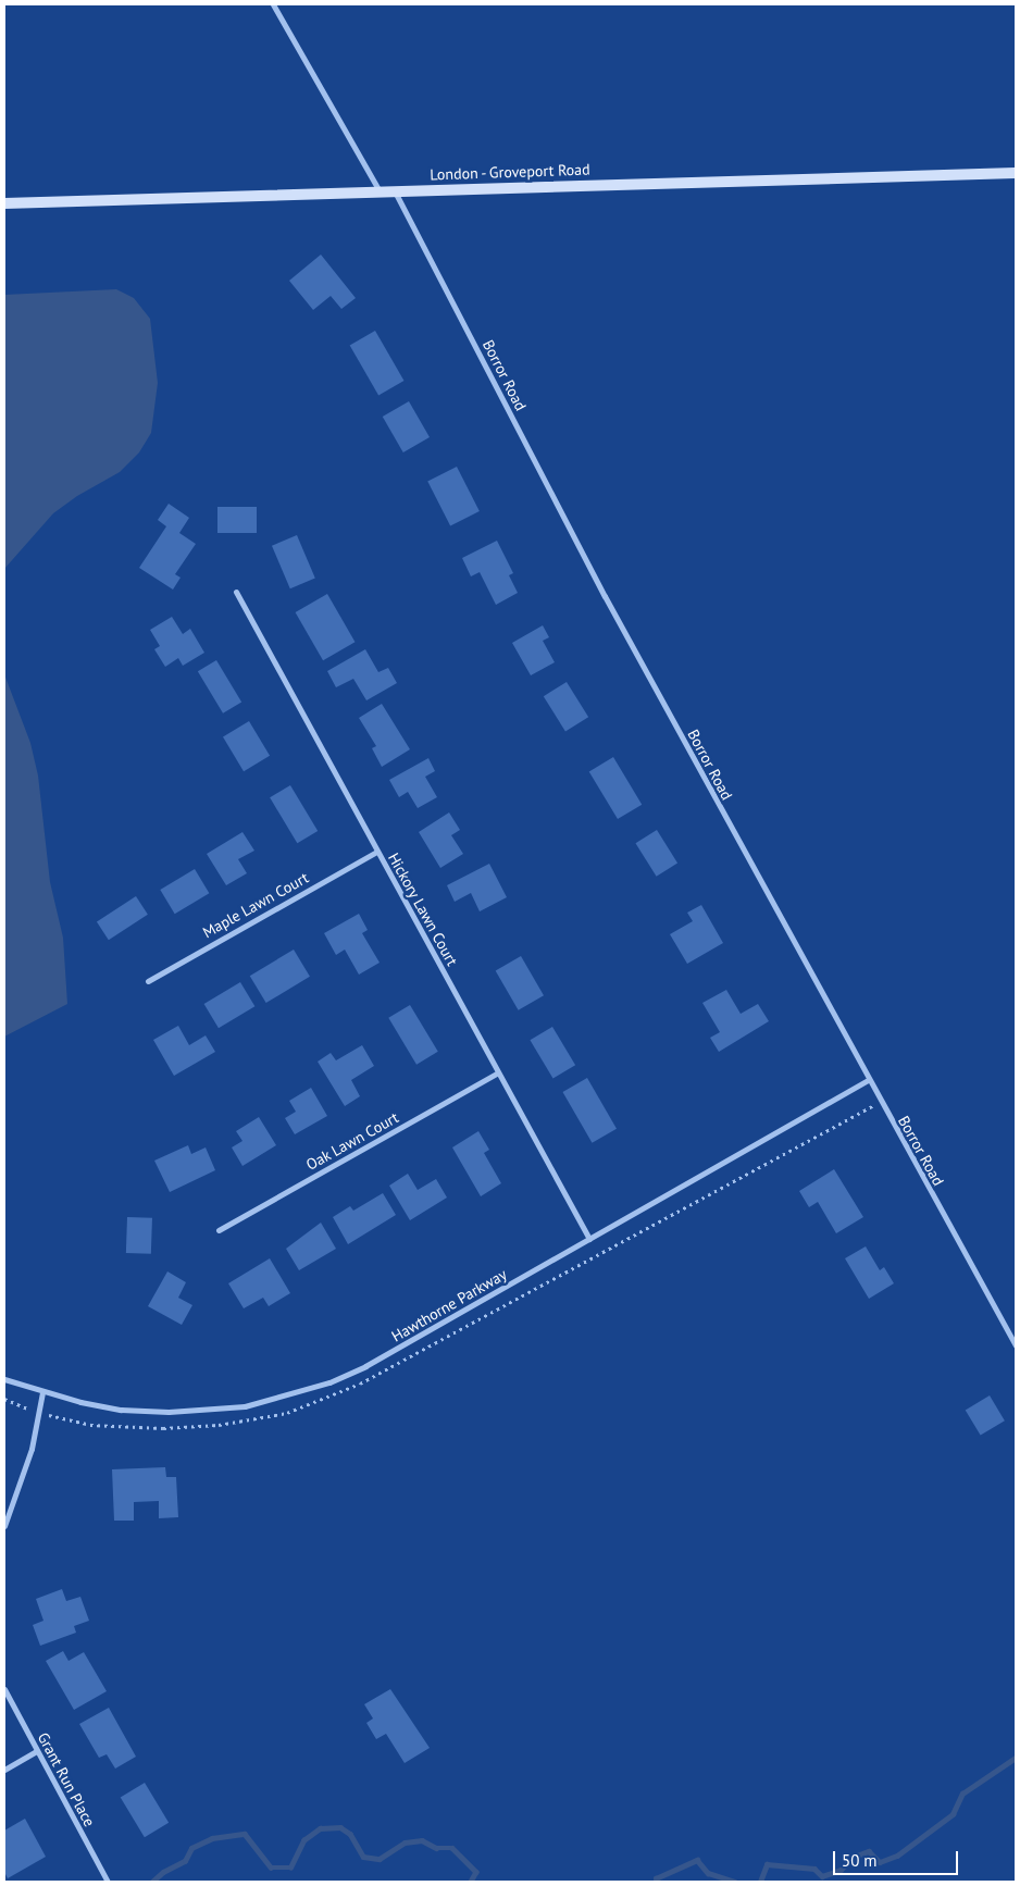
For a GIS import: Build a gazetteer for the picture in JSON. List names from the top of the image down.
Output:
{
  "streets": {
    "main road": ["London - Groveport Road"],
    "street": [
      "Borror Road",
      "Maple Lawn Court",
      "Hickory Lawn Court",
      "Oak Lawn Court",
      "Hawthorne Parkway",
      "Grant Run Place"
    ]
  },
  "crossings": [
    ["London - Groveport Road", "Borror Road"],
    ["Borror Road", "Hawthorne Parkway"],
    ["Maple Lawn Court", "Hickory Lawn Court"],
    ["Hickory Lawn Court", "Oak Lawn Court"],
    ["Hickory Lawn Court", "Hawthorne Parkway"]
  ],
  "scale_bar": "50 m"
}
